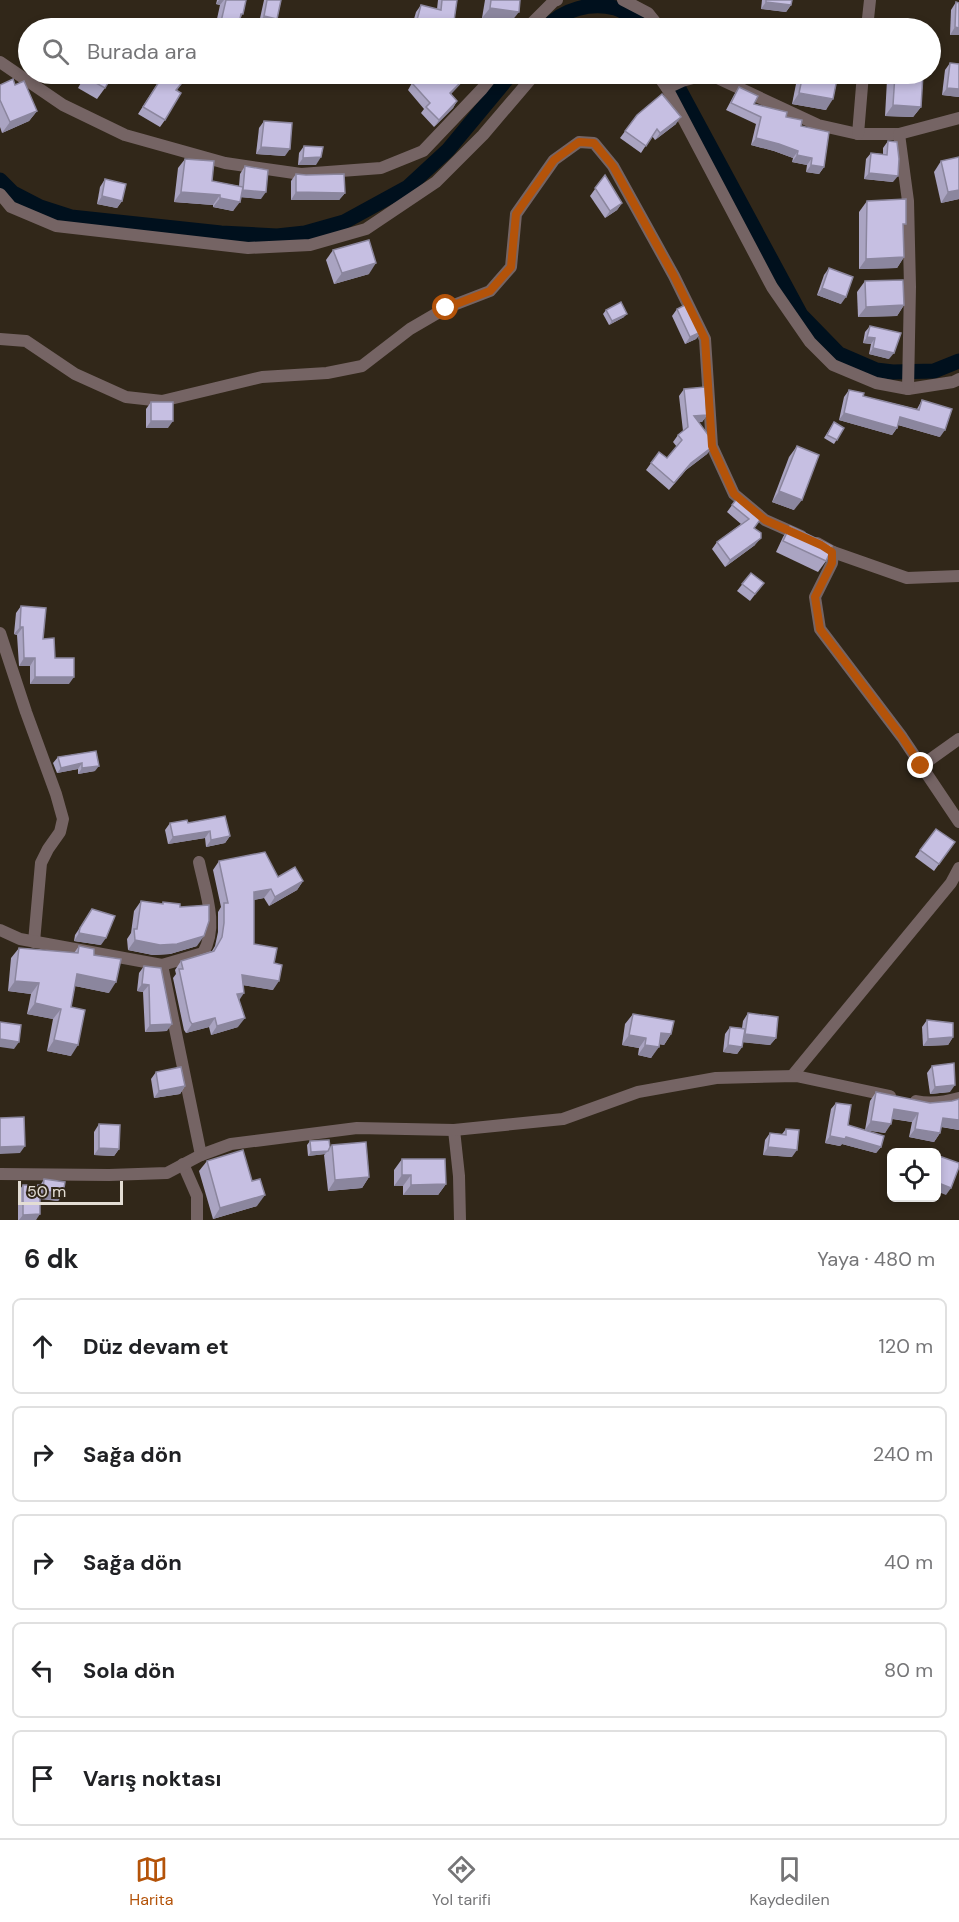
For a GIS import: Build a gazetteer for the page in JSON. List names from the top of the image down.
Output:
{
  "scale_bar": "50 m",
  "page": {
    "search": "Burada ara",
    "scale": "50 m",
    "heading": ["6 dk", "Yaya · 480 m"],
    "list": [
      ["Düz devam et", "120 m"],
      ["Sağa dön", "240 m"],
      ["Sağa dön", "40 m"],
      ["Sola dön", "80 m"],
      "Varış noktası"
    ],
    "nav": ["Harita", "Yol tarifi", "Kaydedilen"]
  }
}
